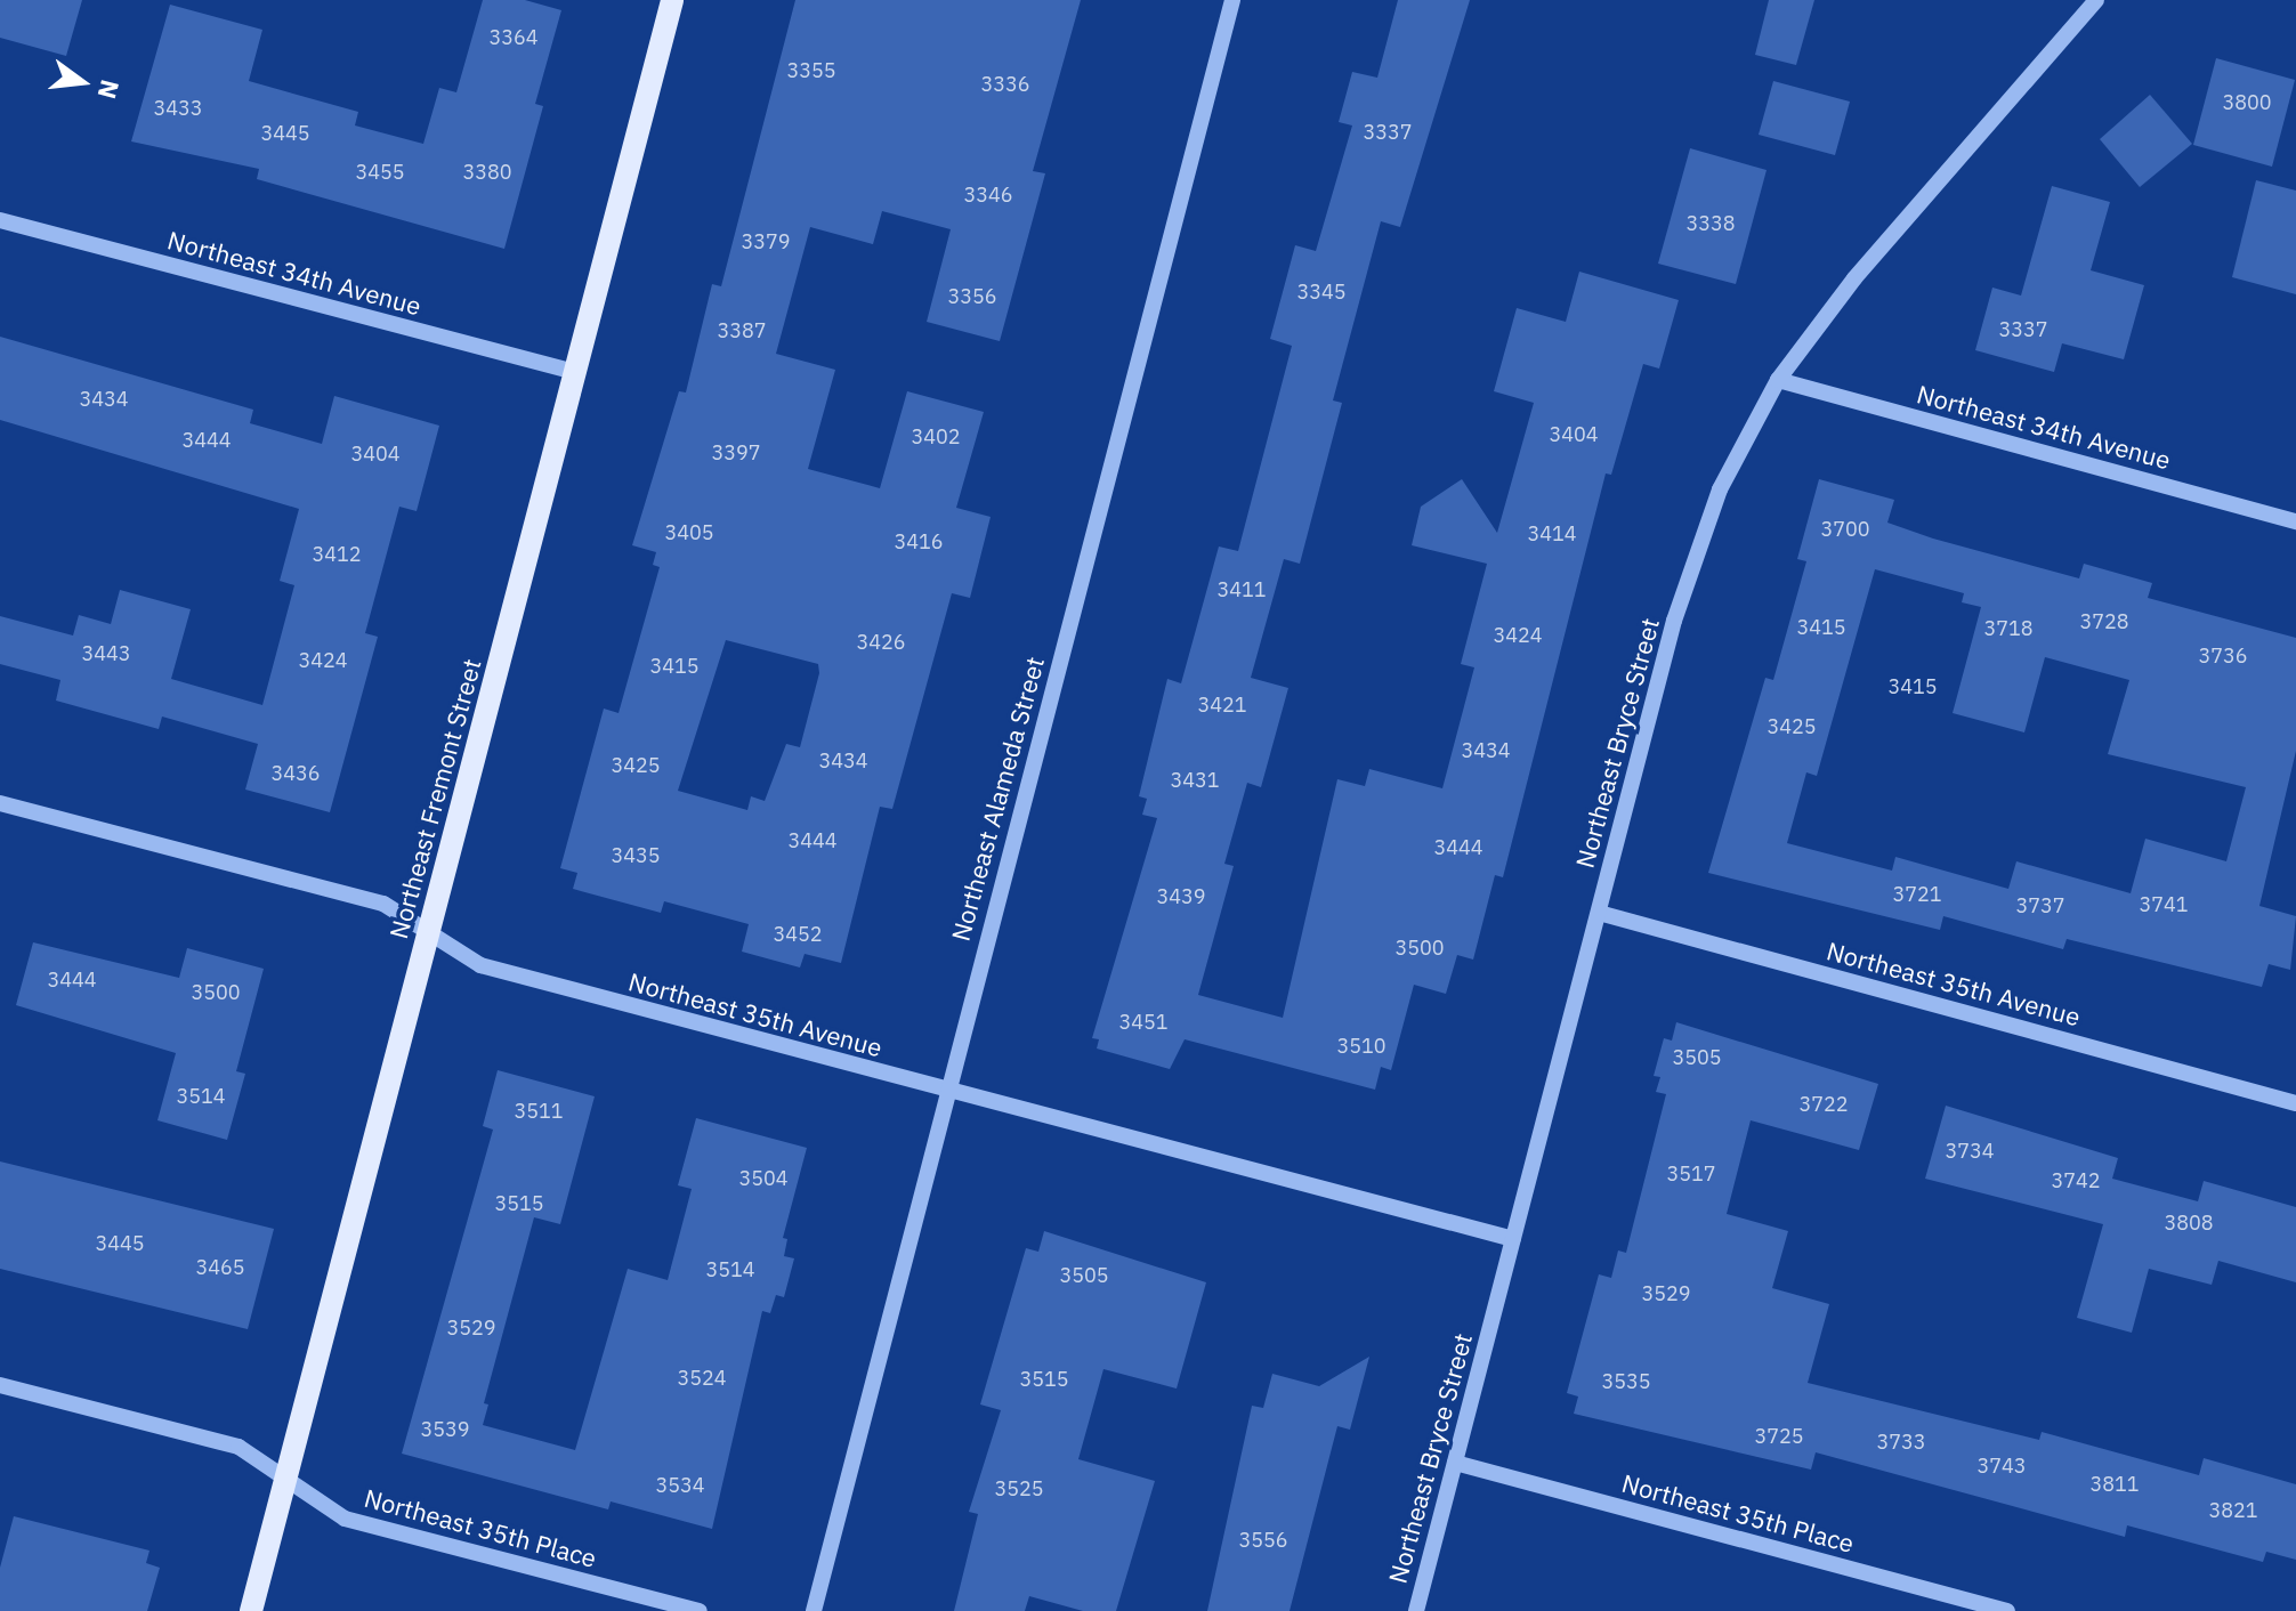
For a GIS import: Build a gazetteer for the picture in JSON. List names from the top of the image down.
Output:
{
  "streets": {
    "main road": ["Northeast Fremont Street"],
    "street": [
      "Northeast 34th Avenue",
      "Northeast Bryce Street",
      "Northeast Alameda Street",
      "Northeast 35th Avenue",
      "Northeast 35th Place"
    ]
  },
  "crossings": [
    ["Northeast 34th Avenue", "Northeast Bryce Street"],
    ["Northeast 34th Avenue", "Northeast Fremont Street"],
    ["Northeast Bryce Street", "Northeast 35th Avenue"],
    ["Northeast Bryce Street", "Northeast 35th Place"],
    ["Northeast Fremont Street", "Northeast 35th Avenue"],
    ["Northeast Fremont Street", "Northeast 35th Place"],
    ["Northeast Alameda Street", "Northeast 35th Avenue"]
  ],
  "house_numbers": [
    "3364",
    "3355",
    "3336",
    "3800",
    "3433",
    "3337",
    "3445",
    "3455",
    "3380",
    "3346",
    "3338",
    "3379",
    "3345",
    "3356",
    "3337",
    "3387",
    "3434",
    "3404",
    "3402",
    "3444",
    "3397",
    "3404",
    "3700",
    "3405",
    "3414",
    "3416",
    "3412",
    "3411",
    "3728",
    "3415",
    "3718",
    "3424",
    "3426",
    "3443",
    "3736",
    "3424",
    "3415",
    "3415",
    "3421",
    "3425",
    "3434",
    "3434",
    "3425",
    "3436",
    "3431",
    "3444",
    "3444",
    "3435",
    "3721",
    "3439",
    "3741",
    "3737",
    "3452",
    "3500",
    "3444",
    "3500",
    "3451",
    "3510",
    "3505",
    "3514",
    "3722",
    "3511",
    "3734",
    "3517",
    "3504",
    "3742",
    "3515",
    "3808",
    "3445",
    "3465",
    "3514",
    "3505",
    "3529",
    "3529",
    "3524",
    "3515",
    "3535",
    "3539",
    "3725",
    "3733",
    "3743",
    "3811",
    "3534",
    "3525",
    "3821",
    "3556"
  ],
  "north": "right"
}
